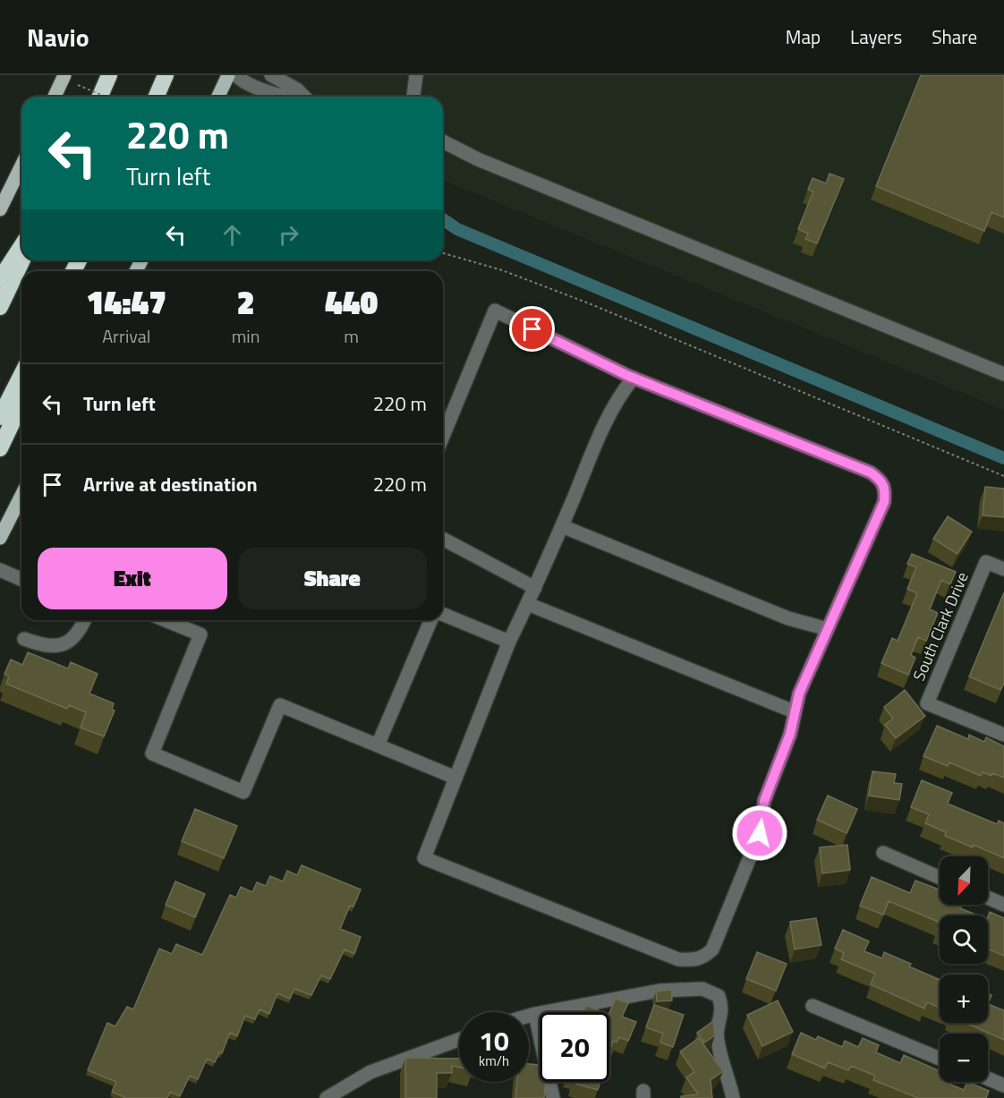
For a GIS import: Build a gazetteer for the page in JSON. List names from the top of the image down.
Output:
{
  "streets": {
    "street": ["South Clark Drive"]
  },
  "north": "bottom left",
  "page": {
    "header": "Navio",
    "nav": ["Map", "Layers", "Share"],
    "turn": ["220 m", "Turn left"],
    "eta": [
      "14:47",
      "Arrival",
      "2",
      "min",
      "440",
      "m"
    ],
    "list": [
      {
        "name": "Turn left",
        "value": "220 m"
      },
      {
        "name": "Arrive at destination",
        "value": "220 m"
      }
    ],
    "buttons": ["Exit", "Share"],
    "map_buttons": ["+", "−"],
    "speed": "10 km/h",
    "limit": "20"
  }
}
